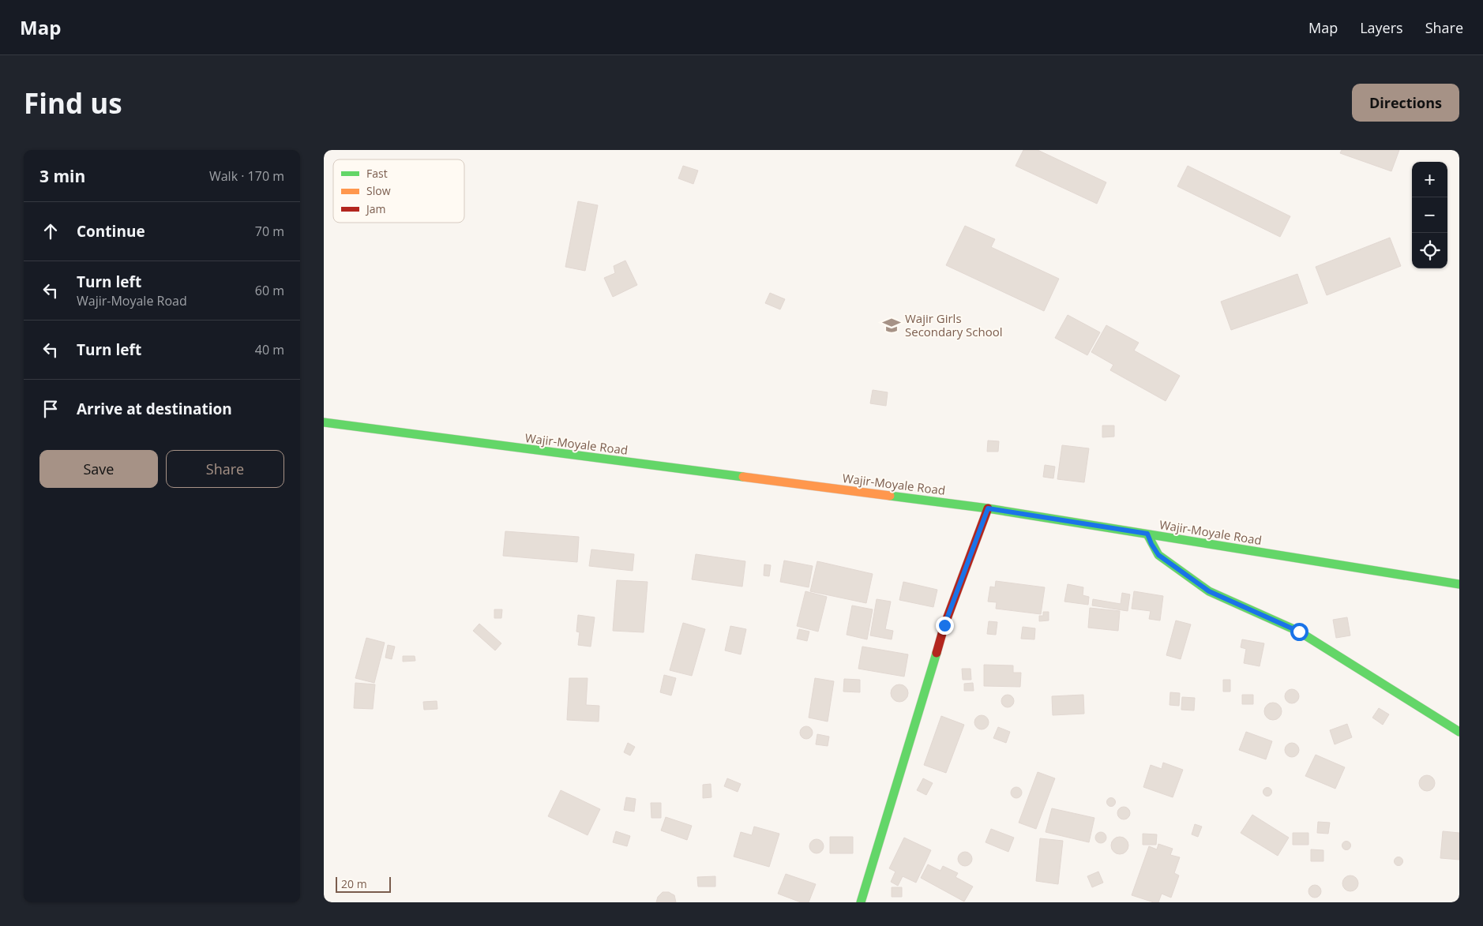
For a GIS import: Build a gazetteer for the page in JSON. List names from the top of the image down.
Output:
{
  "streets": {
    "main road": ["Wajir-Moyale Road"]
  },
  "places": {
    "school or university": ["Wajir Girls Secondary School"]
  },
  "legend": ["Fast", "Slow", "Jam"],
  "scale_bar": "20 m",
  "page": {
    "header": "Map",
    "nav": ["Map", "Layers", "Share"],
    "buttons": [
      "Directions",
      ["Save", "Share"]
    ],
    "title": "Find us",
    "heading": ["3 min", "Walk · 170 m"],
    "map_buttons": ["+", "−"],
    "list": [
      ["Continue", "70 m"],
      ["Turn left", "Wajir-Moyale Road", "60 m"],
      ["Turn left", "40 m"],
      "Arrive at destination"
    ],
    "scale": "20 m"
  }
}
